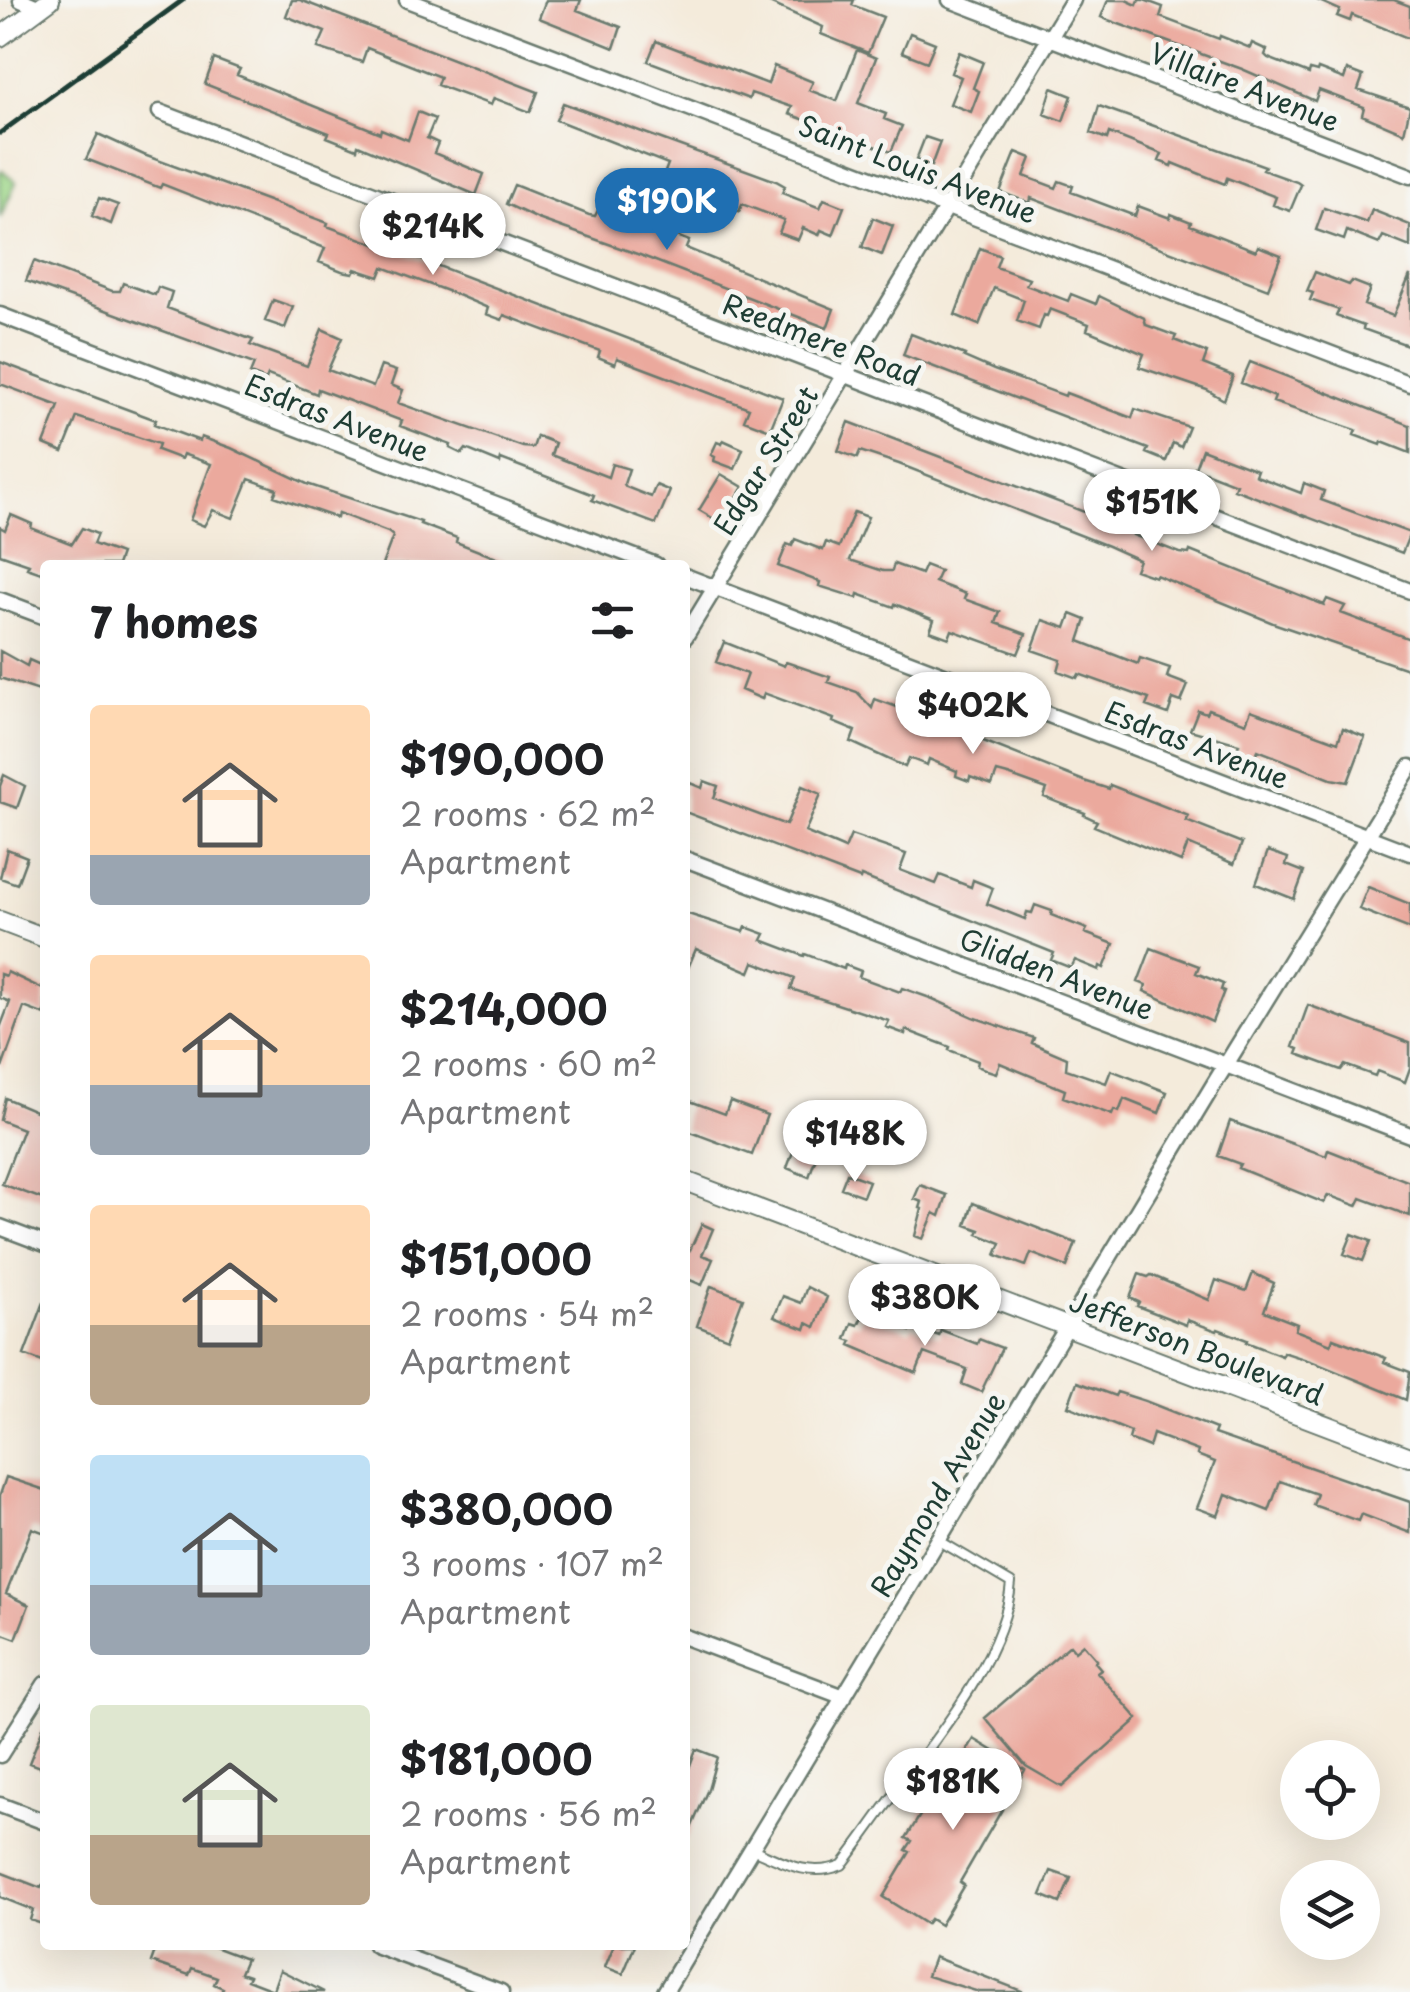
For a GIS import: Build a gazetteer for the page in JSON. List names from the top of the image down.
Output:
{
  "streets": {
    "street": [
      "Villaire Avenue",
      "Saint Louis Avenue",
      "Reedmere Road",
      "Esdras Avenue",
      "Edgar Street",
      "Glidden Avenue",
      "Jefferson Boulevard",
      "Raymond Avenue"
    ]
  },
  "crossings": [
    ["Villaire Avenue", "Edgar Street"],
    ["Saint Louis Avenue", "Edgar Street"],
    ["Reedmere Road", "Edgar Street"],
    ["Esdras Avenue", "Edgar Street"],
    ["Esdras Avenue", "Raymond Avenue"],
    ["Glidden Avenue", "Raymond Avenue"],
    ["Jefferson Boulevard", "Raymond Avenue"]
  ],
  "page": {
    "price": [
      "$190K",
      "$214K",
      "$151K",
      "$402K",
      "$148K",
      "$380K",
      "$181K"
    ],
    "heading": "7 homes",
    "list": [
      {
        "name": "$190,000",
        "note": "2 rooms · 62 m² · Apartment"
      },
      {
        "name": "$214,000",
        "note": "2 rooms · 60 m² · Apartment"
      },
      {
        "name": "$151,000",
        "note": "2 rooms · 54 m² · Apartment"
      },
      {
        "name": "$380,000",
        "note": "3 rooms · 107 m² · Apartment"
      },
      {
        "name": "$181,000",
        "note": "2 rooms · 56 m² · Apartment"
      }
    ]
  }
}
